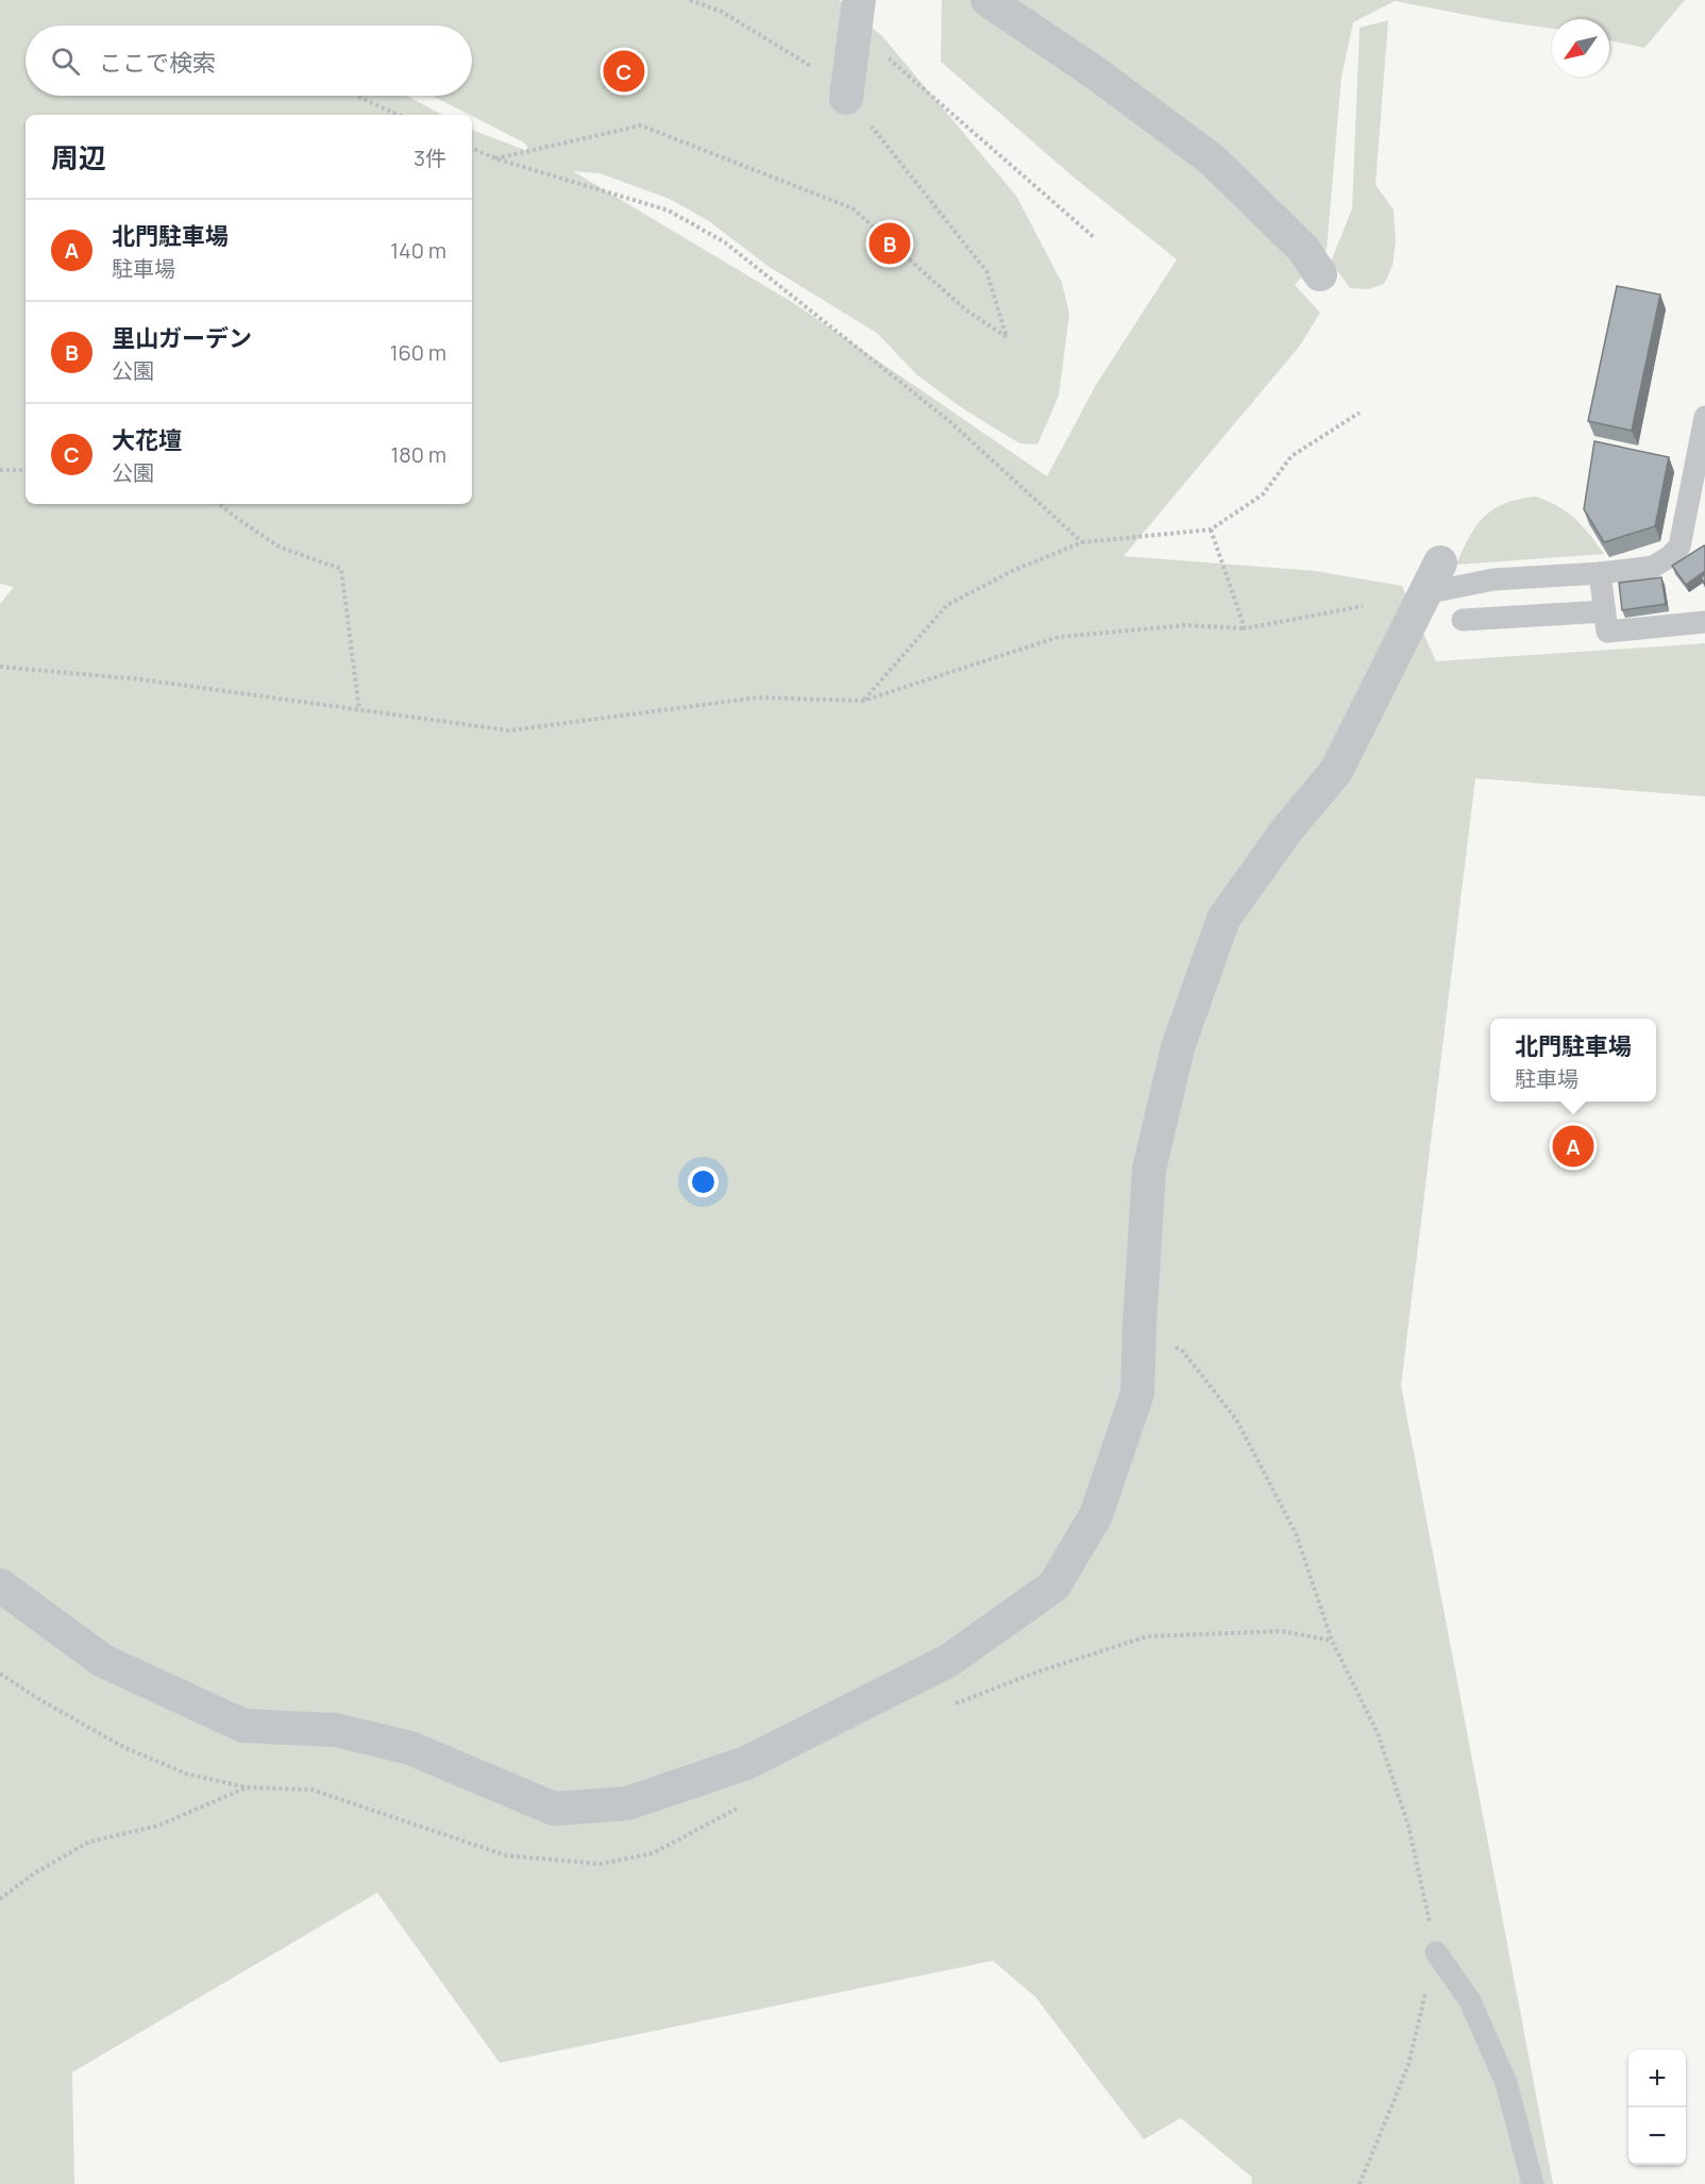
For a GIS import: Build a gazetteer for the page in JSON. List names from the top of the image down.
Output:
{
  "north": "bottom left",
  "page": {
    "search": "ここで検索",
    "pins": ["C", "B", "A"],
    "heading": ["周辺", "3件"],
    "list": [
      {
        "mark": "A",
        "name": "北門駐車場",
        "note": "駐車場",
        "value": "140 m"
      },
      {
        "mark": "B",
        "name": "里山ガーデン",
        "note": "公園",
        "value": "160 m"
      },
      {
        "mark": "C",
        "name": "大花壇",
        "note": "公園",
        "value": "180 m"
      }
    ],
    "popup": ["北門駐車場", "駐車場"],
    "map_buttons": ["+", "−"]
  }
}
